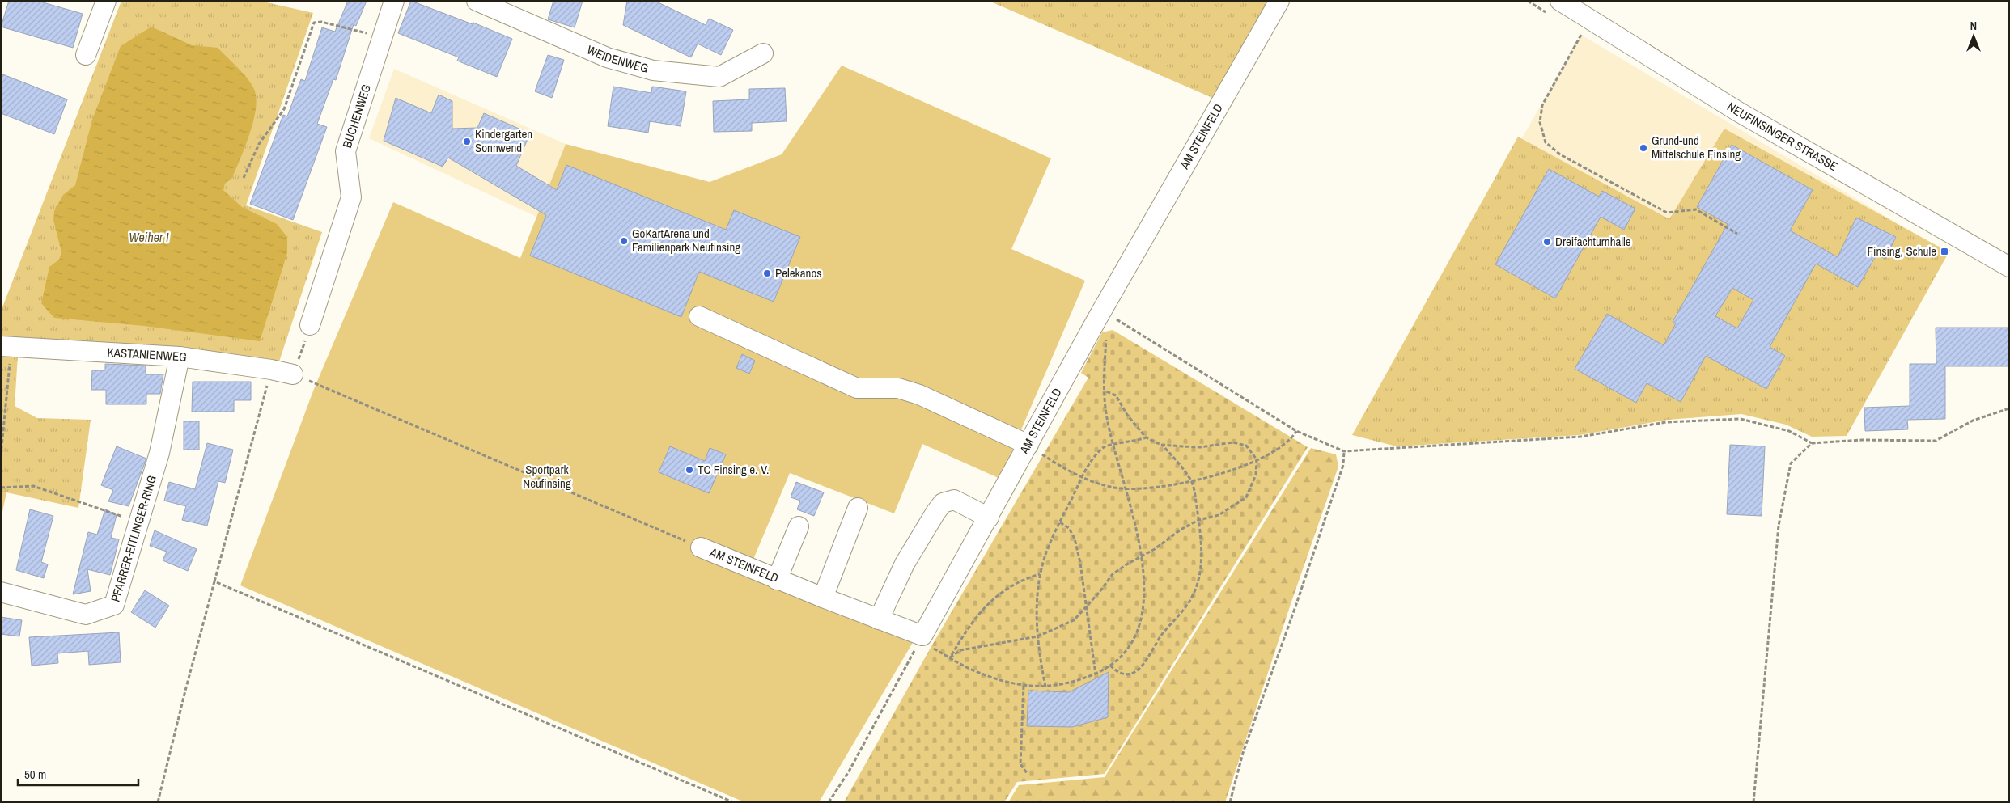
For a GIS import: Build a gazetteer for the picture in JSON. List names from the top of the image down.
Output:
{
  "streets": {
    "street": [
      "WEIDENWEG",
      "BUCHENWEG",
      "AM STEINFELD",
      "NEUFINSINGER STRASSE",
      "KASTANIENWEG",
      "PFARRER-EITLINGER-RING"
    ]
  },
  "crossings": [
    ["KASTANIENWEG", "PFARRER-EITLINGER-RING"]
  ],
  "water": ["Weiher I"],
  "parks": ["Sportpark Neufinsing"],
  "places": {
    "other": [
      "Kindergarten Sonnwend",
      "Grund-und Mittelschule Finsing",
      "GoKartArena und Familienpark Neufinsing",
      "Dreifachturnhalle",
      "Pelekanos",
      "TC Finsing e. V."
    ],
    "transit": ["Finsing, Schule"]
  },
  "scale_bar": "50 m",
  "north": "top"
}
